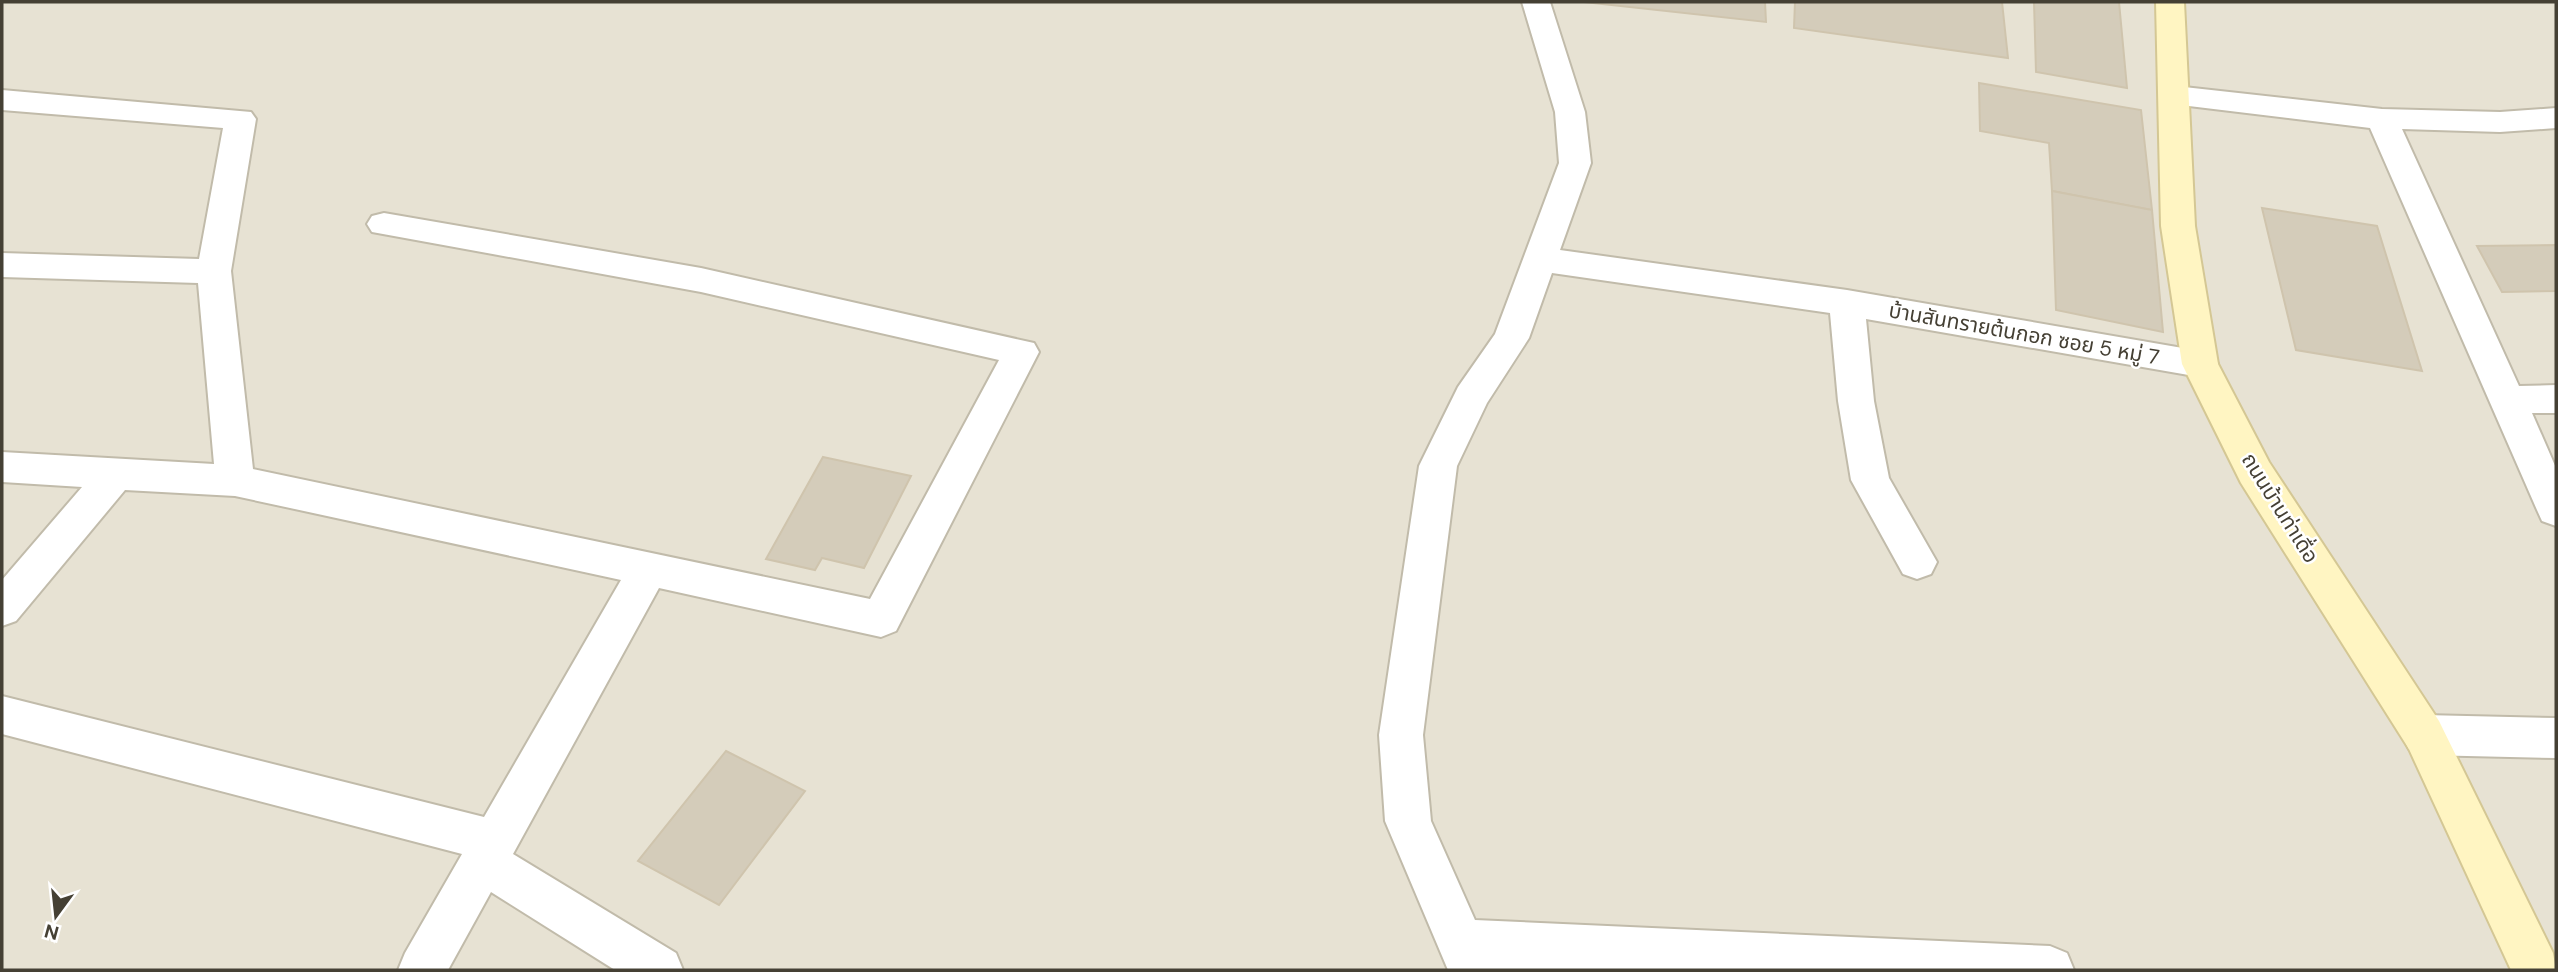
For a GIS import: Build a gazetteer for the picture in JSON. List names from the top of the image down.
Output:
{
  "streets": {
    "street": ["บ้านสันทรายต้นกอก ซอย 5 หมู่ 7", "ถนนบ้านท่าเดื่อ"]
  },
  "crossings": [
    ["บ้านสันทรายต้นกอก ซอย 5 หมู่ 7", "ถนนบ้านท่าเดื่อ"]
  ],
  "north": "bottom"
}
